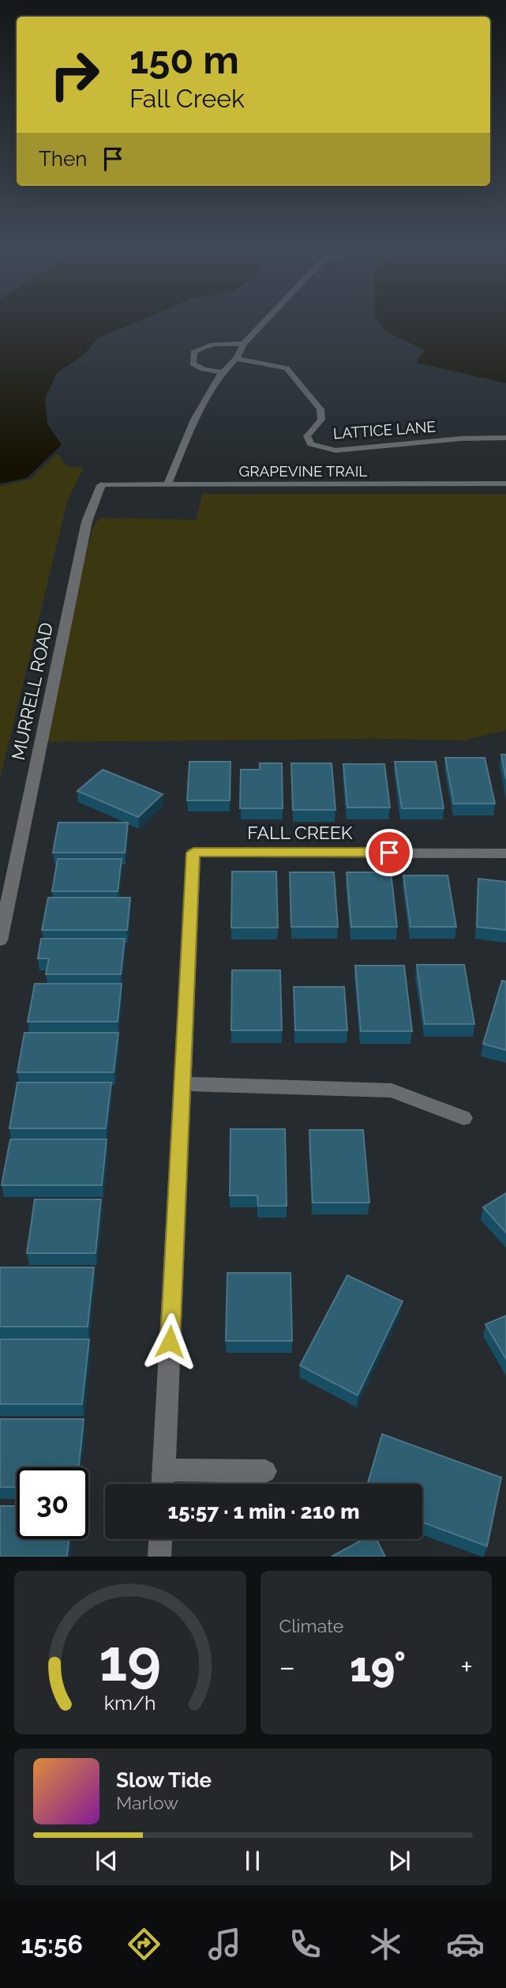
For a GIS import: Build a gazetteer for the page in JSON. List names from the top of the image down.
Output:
{
  "streets": {
    "street": ["MURRELL ROAD", "FALL CREEK"],
    "lane": ["LATTICE LANE", "GRAPEVINE TRAIL"]
  },
  "crossings": [
    ["GRAPEVINE TRAIL", "MURRELL ROAD"]
  ],
  "page": {
    "turn": ["150 m", "Fall Creek"],
    "then": "Then",
    "limit": "30",
    "trip": "15:57 · 1 min · 210 m",
    "tile": "Climate",
    "heat": ["−", "19°", "+"],
    "song": ["Slow Tide", "Marlow"],
    "tabs": "15:56",
    "gauge": ["19", "km/h"]
  }
}
